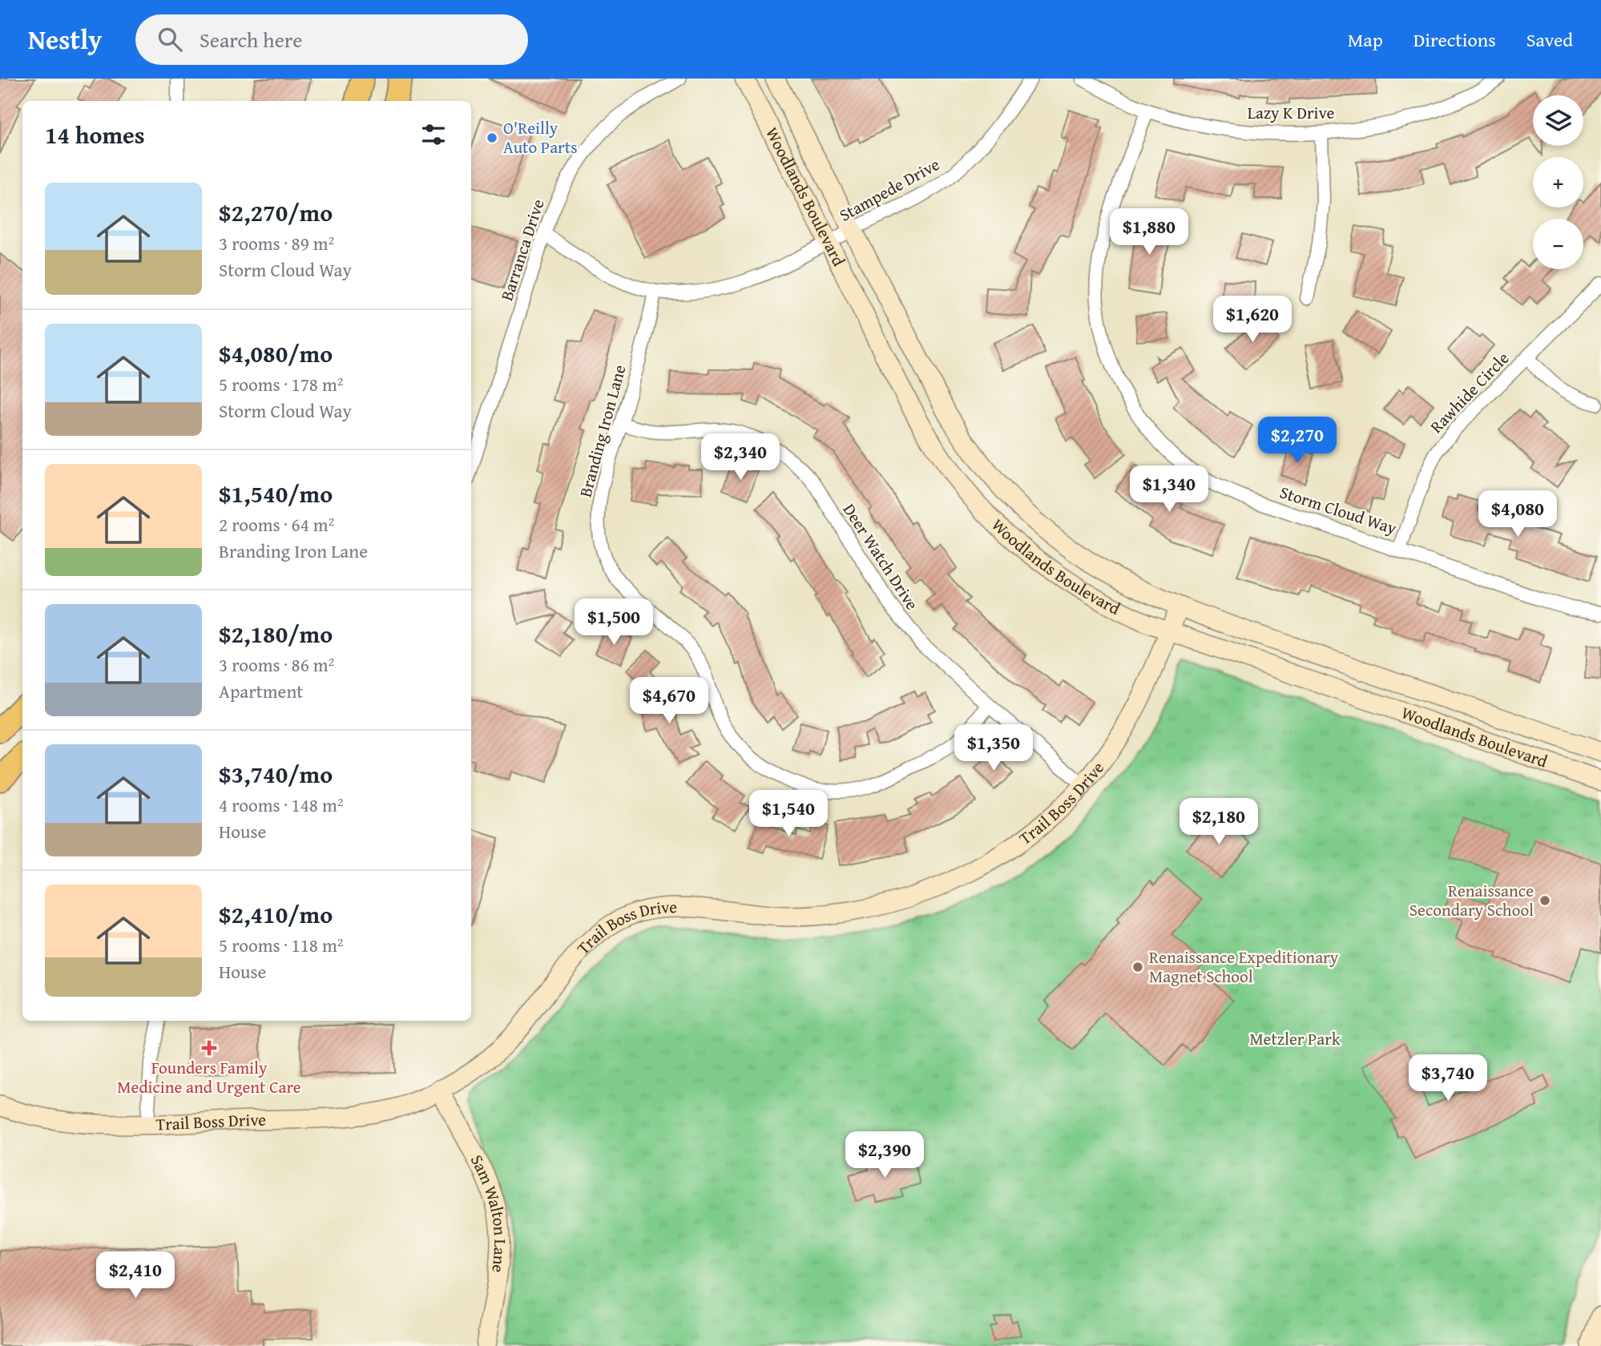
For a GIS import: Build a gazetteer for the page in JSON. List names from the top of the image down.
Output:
{
  "streets": {
    "street": [
      "Lazy K Drive",
      "Stampede Drive",
      "Woodlands Boulevard",
      "Barranca Drive",
      "Rawhide Circle",
      "Branding Iron Lane",
      "Storm Cloud Way",
      "Deer Watch Drive",
      "Trail Boss Drive",
      "Sam Walton Lane"
    ]
  },
  "crossings": [
    ["Lazy K Drive", "Storm Cloud Way"],
    ["Stampede Drive", "Woodlands Boulevard"],
    ["Stampede Drive", "Barranca Drive"],
    ["Stampede Drive", "Branding Iron Lane"],
    ["Woodlands Boulevard", "Trail Boss Drive"],
    ["Rawhide Circle", "Storm Cloud Way"],
    ["Branding Iron Lane", "Deer Watch Drive"],
    ["Deer Watch Drive", "Trail Boss Drive"],
    ["Trail Boss Drive", "Sam Walton Lane"]
  ],
  "parks": ["Metzler Park"],
  "places": {
    "other": ["O'Reilly Auto Parts", "Renaissance Secondary School", "Renaissance Expeditionary Magnet School"],
    "health": ["Founders Family Medicine and Urgent Care"]
  },
  "page": {
    "header": "Nestly",
    "search": "Search here",
    "nav": ["Map", "Directions", "Saved"],
    "map_buttons": ["+", "−"],
    "heading": "14 homes",
    "list": [
      {
        "name": "$2,270/mo",
        "note": "3 rooms · 89 m² · Storm Cloud Way"
      },
      {
        "name": "$4,080/mo",
        "note": "5 rooms · 178 m² · Storm Cloud Way"
      },
      {
        "name": "$1,540/mo",
        "note": "2 rooms · 64 m² · Branding Iron Lane"
      },
      {
        "name": "$2,180/mo",
        "note": "3 rooms · 86 m² · Apartment"
      },
      {
        "name": "$3,740/mo",
        "note": "4 rooms · 148 m² · House"
      },
      {
        "name": "$2,410/mo",
        "note": "5 rooms · 118 m² · House"
      }
    ],
    "price": [
      "$1,880",
      "$1,620",
      "$2,270",
      "$2,340",
      "$1,340",
      "$4,080",
      "$1,500",
      "$4,670",
      "$1,350",
      "$1,540",
      "$2,180",
      "$3,740",
      "$2,390",
      "$2,410"
    ]
  }
}
